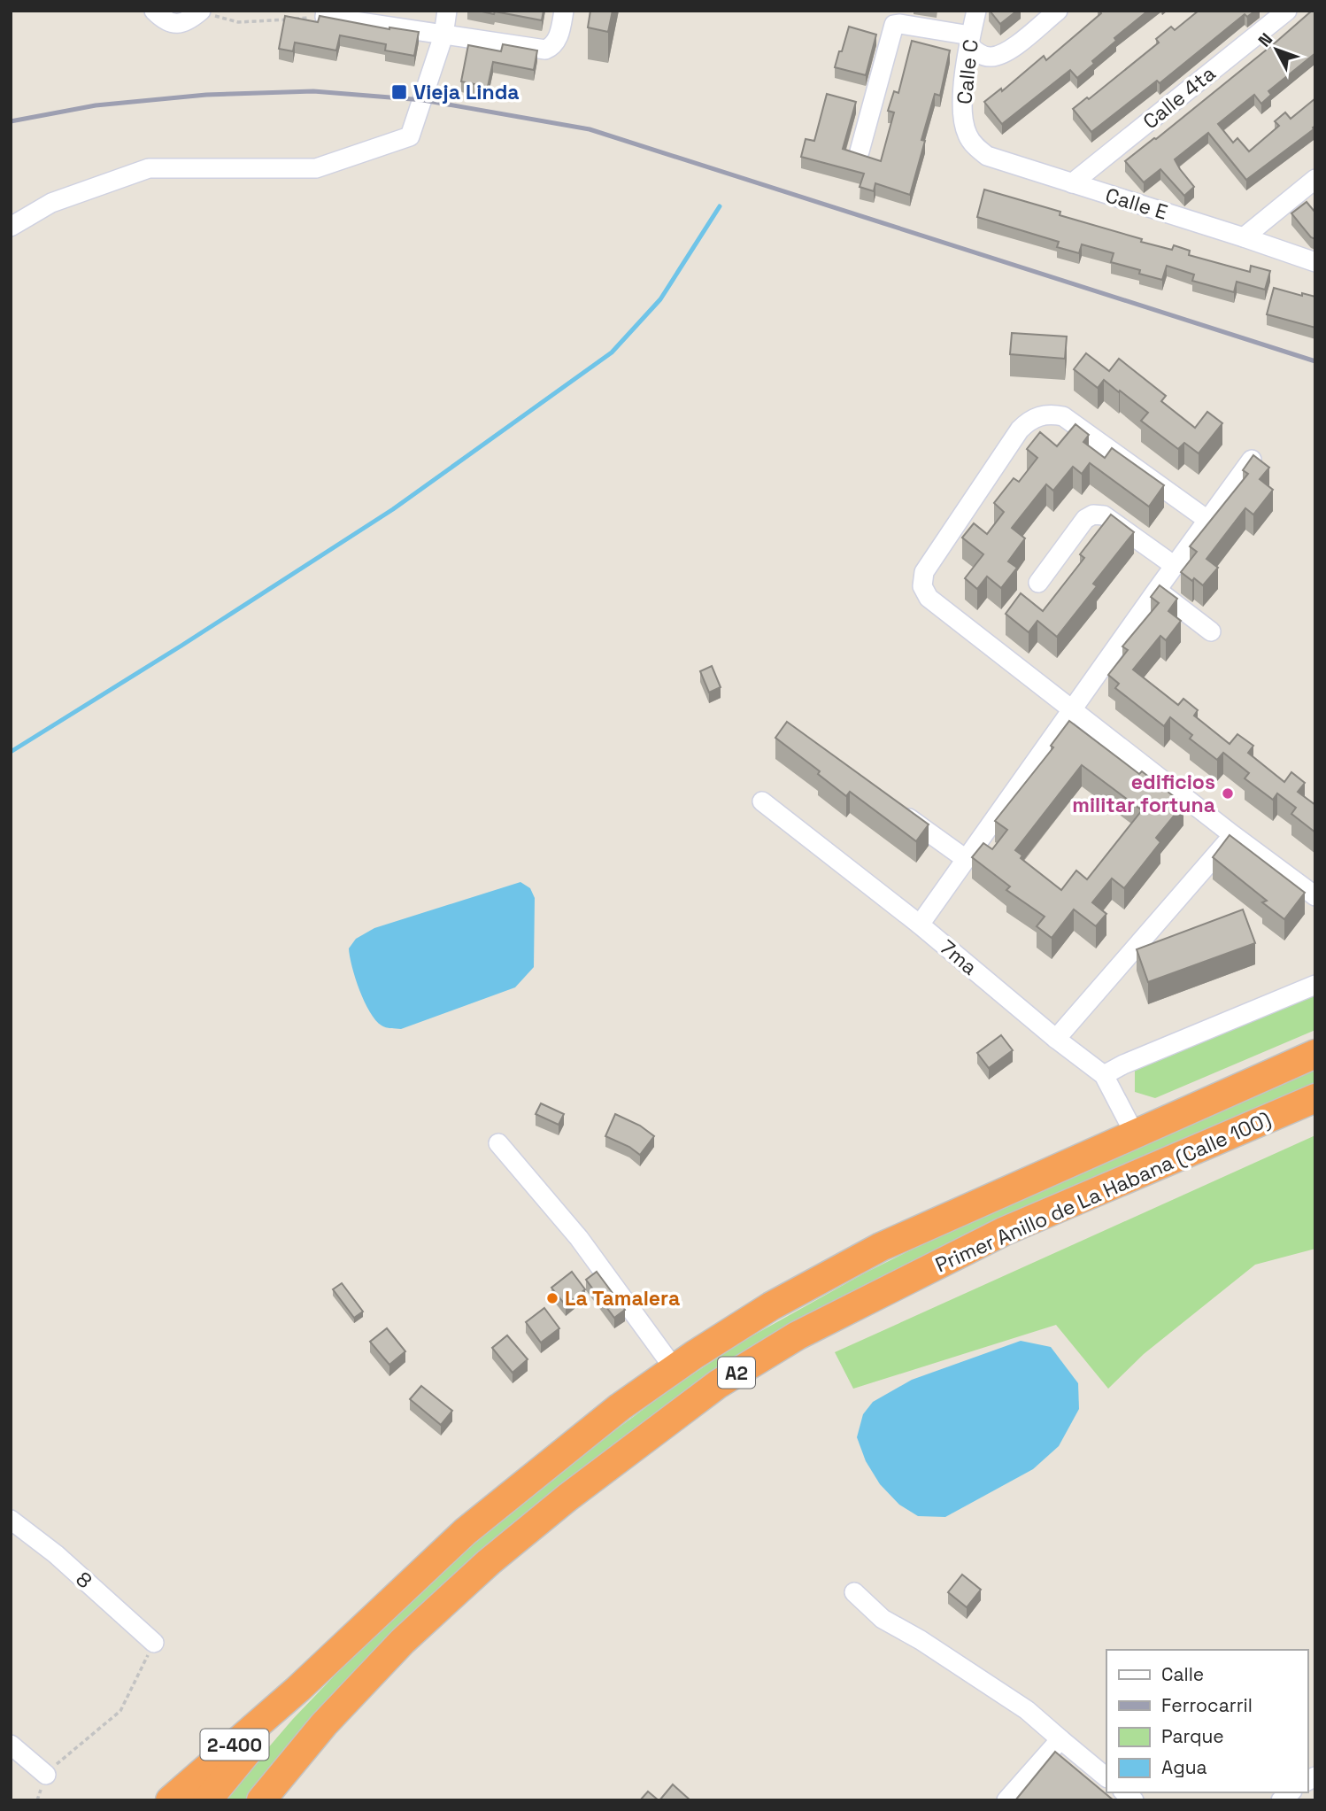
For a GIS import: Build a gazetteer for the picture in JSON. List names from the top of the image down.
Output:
{
  "streets": {
    "highway": ["Primer Anillo de La Habana (Calle 100)", "A2", "2-400"],
    "street": [
      "Calle C",
      "Calle 4ta",
      "Calle E",
      "7ma",
      "8"
    ]
  },
  "crossings": [
    ["Calle C", "Calle E"],
    ["Calle 4ta", "Calle E"],
    ["7ma", "Primer Anillo de La Habana (Calle 100)"],
    ["Primer Anillo de La Habana (Calle 100)", "A2"],
    ["Primer Anillo de La Habana (Calle 100)", "2-400"],
    ["A2", "2-400"]
  ],
  "places": {
    "transit": ["Vieja Linda"],
    "other": ["edificios militar fortuna", "La Tamalera"]
  },
  "legend": [
    "Calle",
    "Ferrocarril",
    "Parque",
    "Agua"
  ],
  "north": "top left"
}
